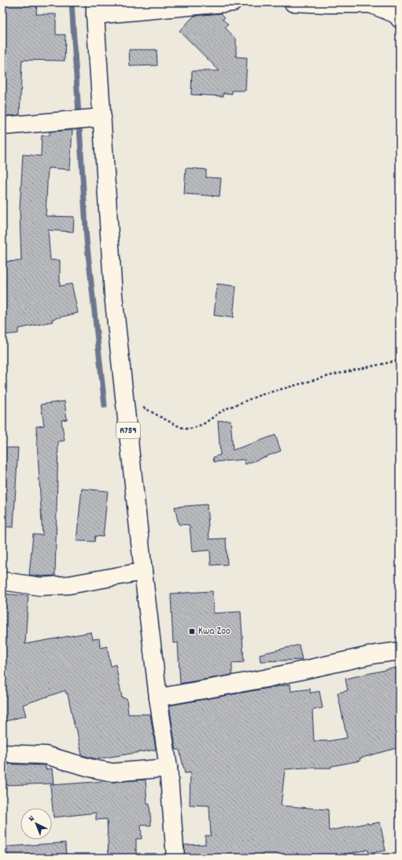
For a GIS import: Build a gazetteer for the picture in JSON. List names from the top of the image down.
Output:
{
  "streets": {
    "street": ["R759"]
  },
  "places": {
    "transit": ["Kwa Zoo"]
  },
  "north": "top left"
}
